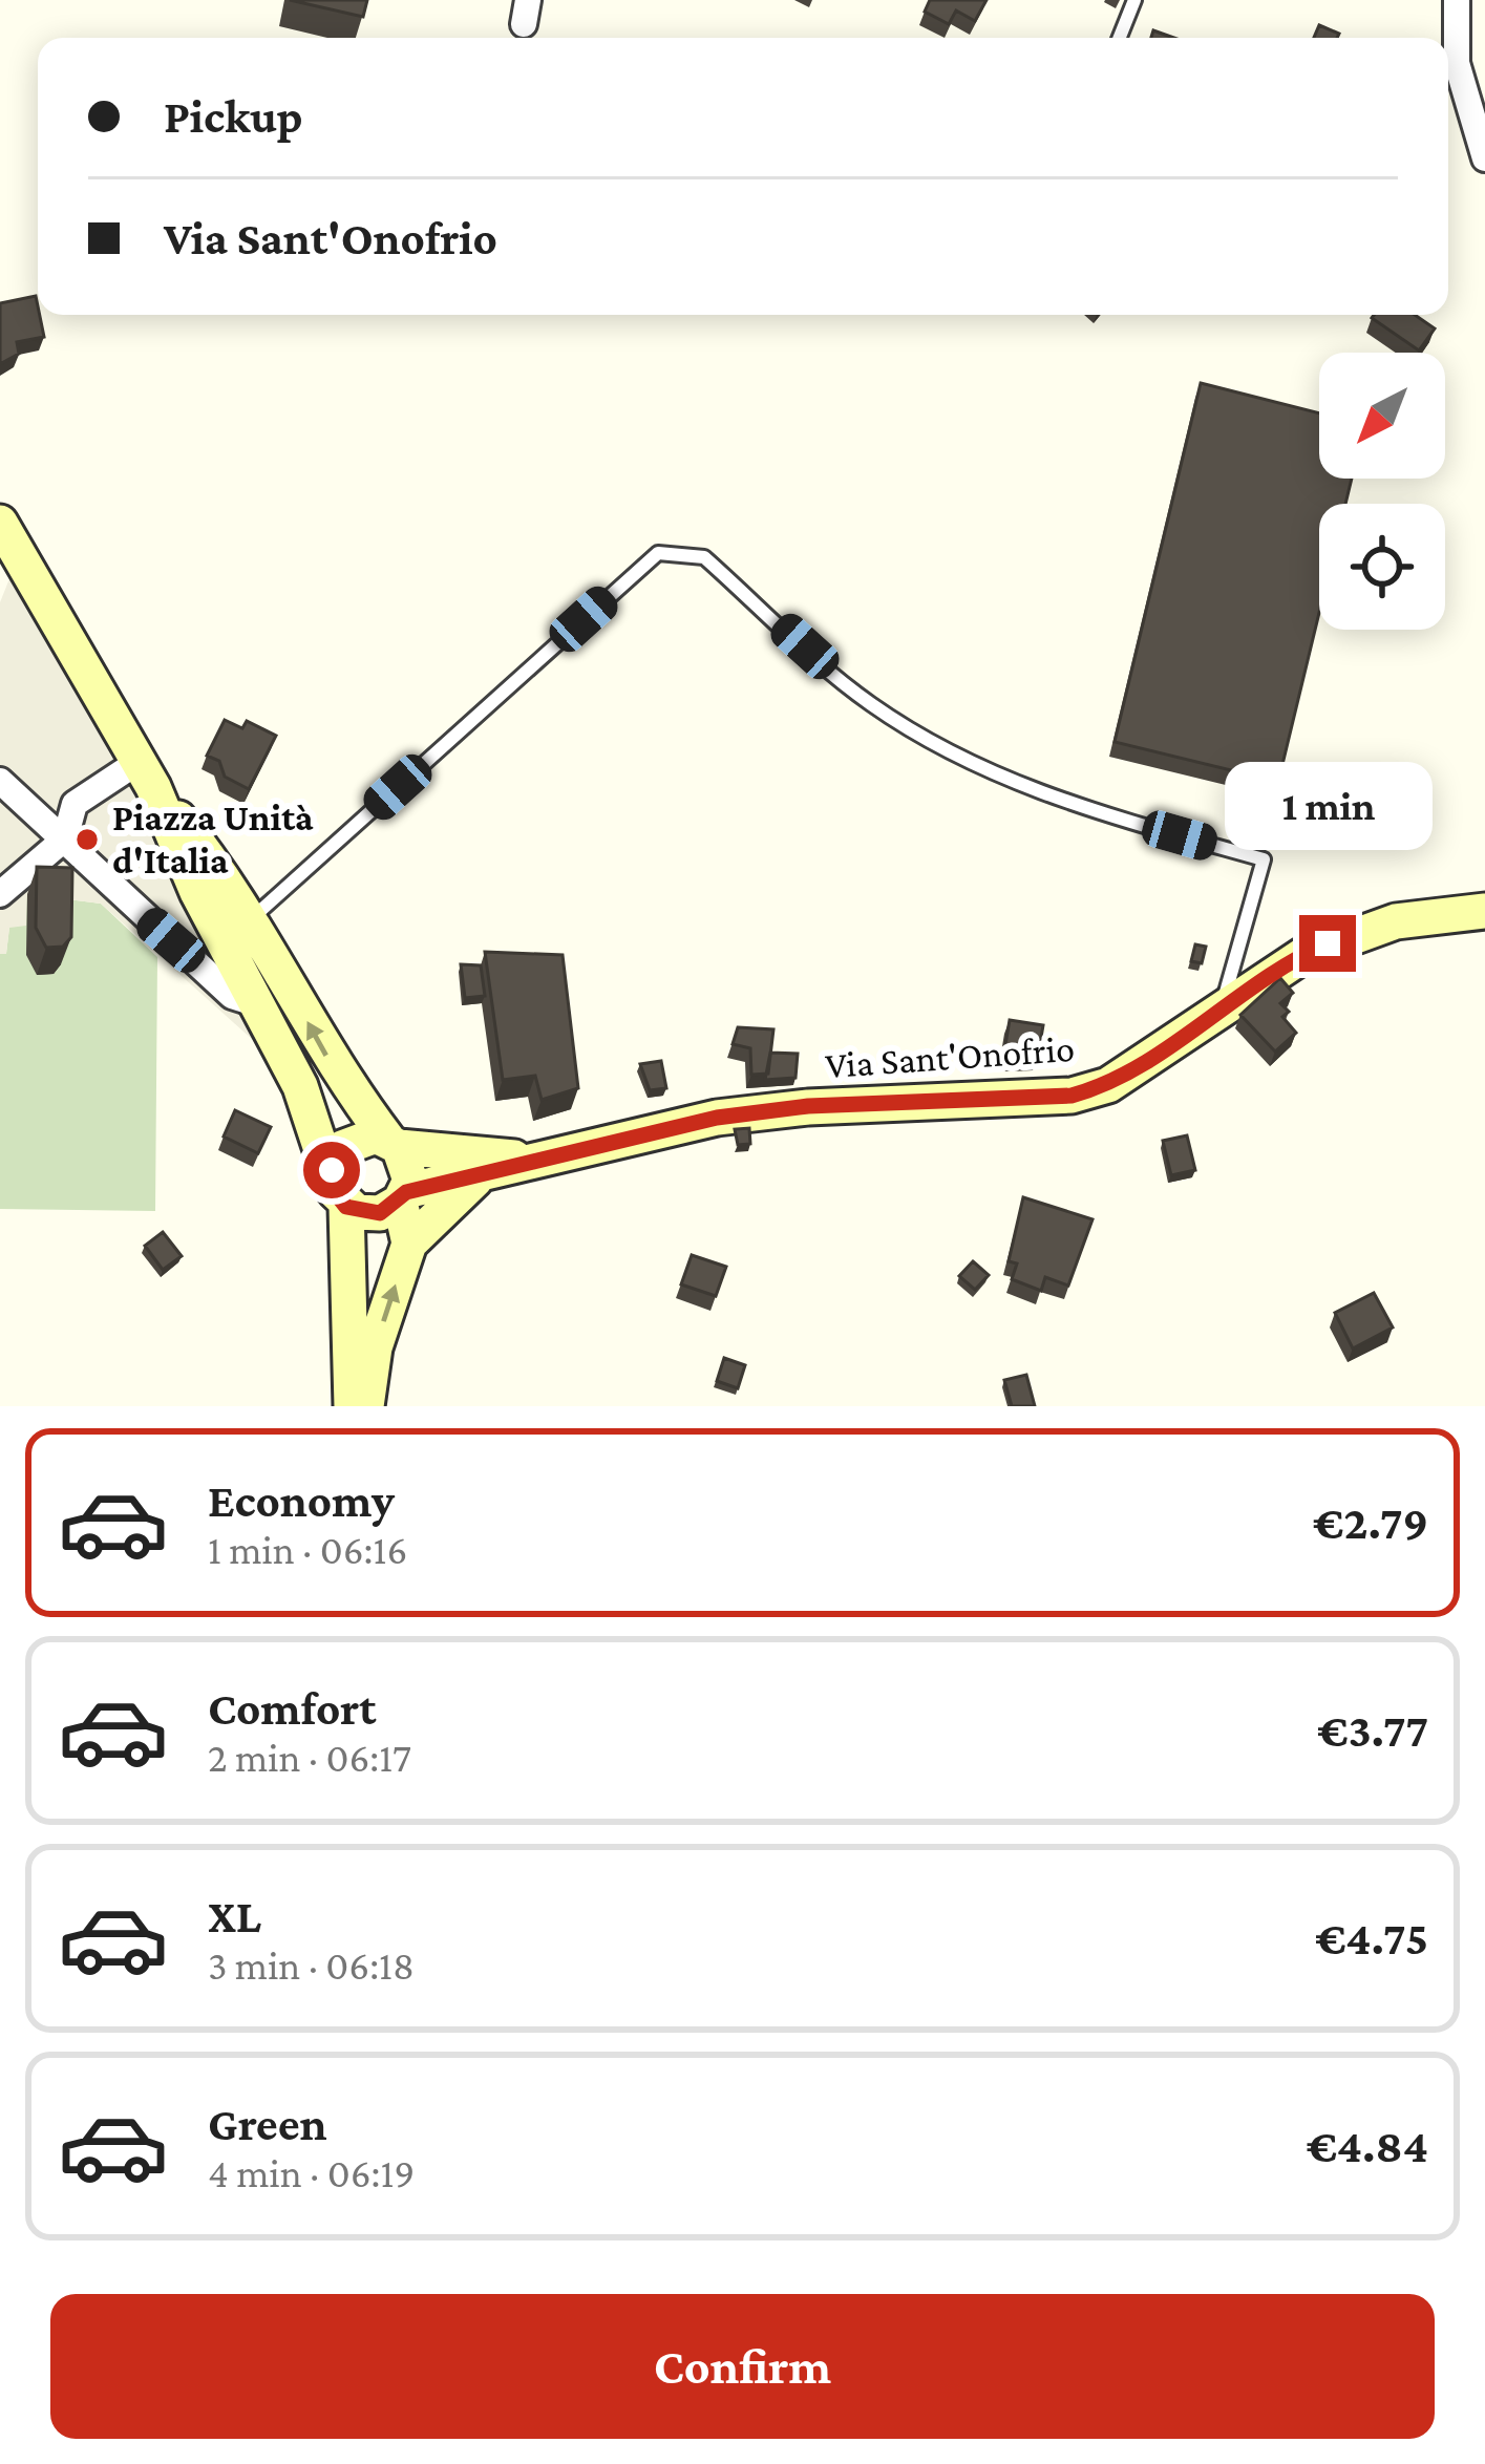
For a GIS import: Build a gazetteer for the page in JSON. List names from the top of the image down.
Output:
{
  "streets": {
    "main road": ["Via Sant'Onofrio"]
  },
  "places": ["Piazza Unità d'Italia"],
  "north": "bottom left",
  "page": {
    "banner": ["Pickup", "Via Sant'Onofrio"],
    "bubble": "1 min",
    "list": [
      {
        "name": "Economy",
        "note": "1 min · 06:16",
        "value": "€2.79"
      },
      {
        "name": "Comfort",
        "note": "2 min · 06:17",
        "value": "€3.77"
      },
      {
        "name": "XL",
        "note": "3 min · 06:18",
        "value": "€4.75"
      },
      {
        "name": "Green",
        "note": "4 min · 06:19",
        "value": "€4.84"
      }
    ],
    "buttons": "Confirm"
  }
}
